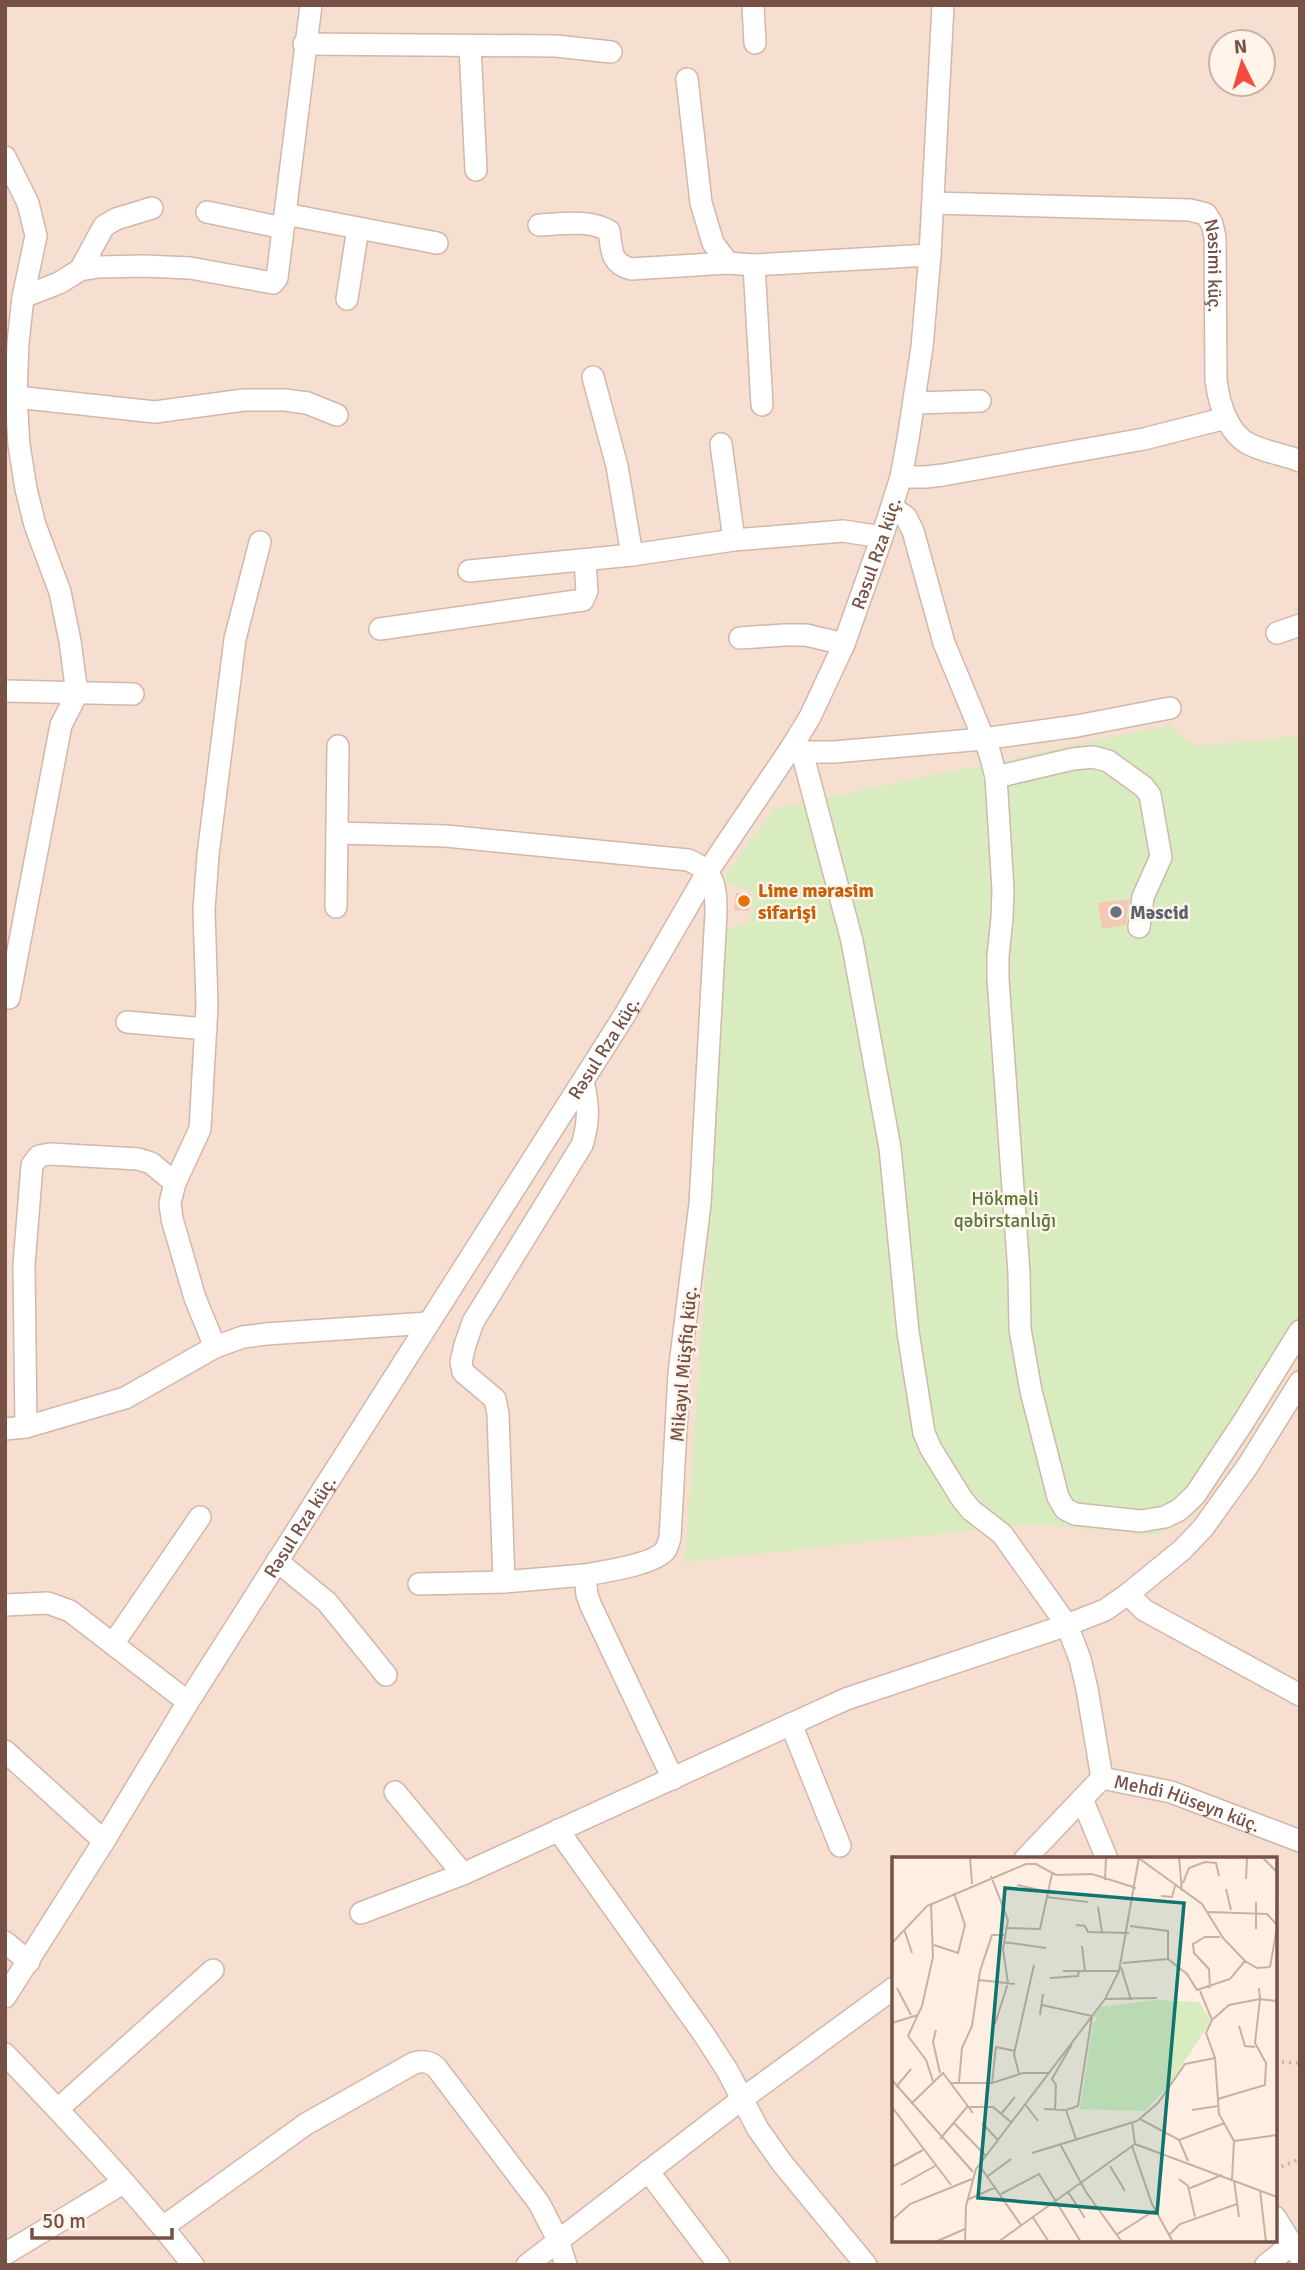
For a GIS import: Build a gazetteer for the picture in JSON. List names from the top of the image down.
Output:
{
  "streets": {
    "street": [
      "Nəsimi küç.",
      "Rəsul Rza küç.",
      "Mikayıl Müşfiq küç.",
      "Mehdi Hüseyn küç."
    ]
  },
  "crossings": [
    ["Nəsimi küç.", "Rəsul Rza küç."],
    ["Rəsul Rza küç.", "Mikayıl Müşfiq küç."],
    ["Rəsul Rza küç.", "Mehdi Hüseyn küç."]
  ],
  "parks": ["Hökməli qəbirstanlığı"],
  "places": ["Lime mərasim sifarişi", "Məscid"],
  "scale_bar": "50 m",
  "north": "top"
}
